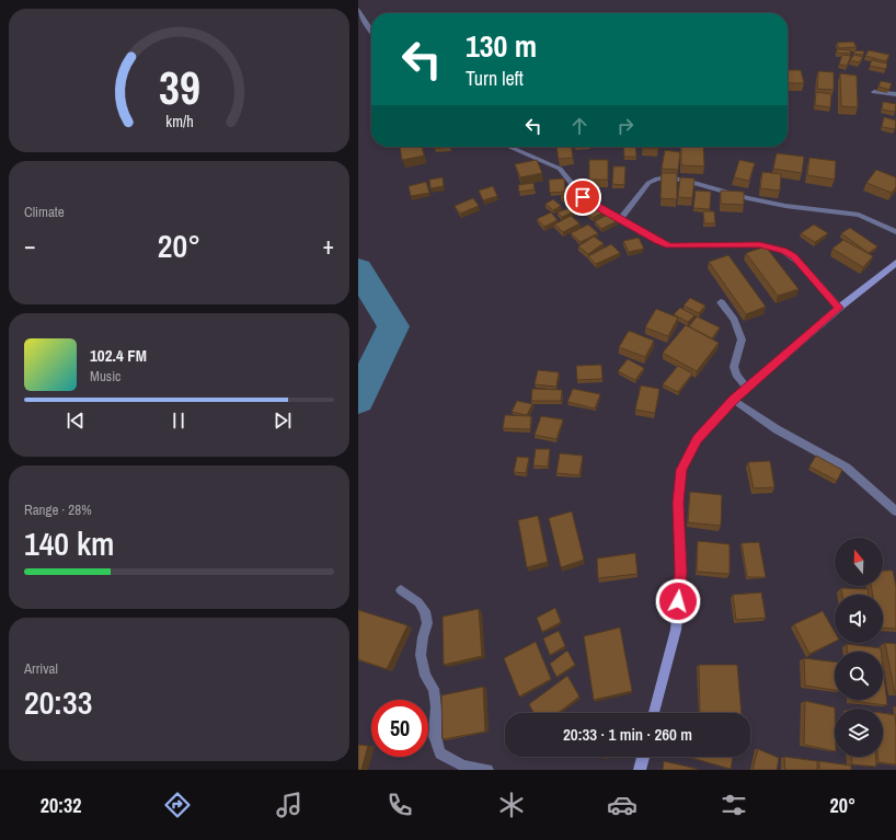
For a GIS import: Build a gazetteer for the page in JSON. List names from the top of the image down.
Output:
{
  "north": "top",
  "page": {
    "turn": ["130 m", "Turn left"],
    "tile": [
      "Climate",
      ["Range · 28%", "140 km"],
      ["Arrival", "20:33"]
    ],
    "heat": ["−", "20°", "+"],
    "song": ["102.4 FM", "Music"],
    "limit": "50",
    "trip": "20:33 · 1 min · 260 m",
    "tabs": ["20:32", "20°"],
    "gauge": ["39", "km/h"]
  }
}
